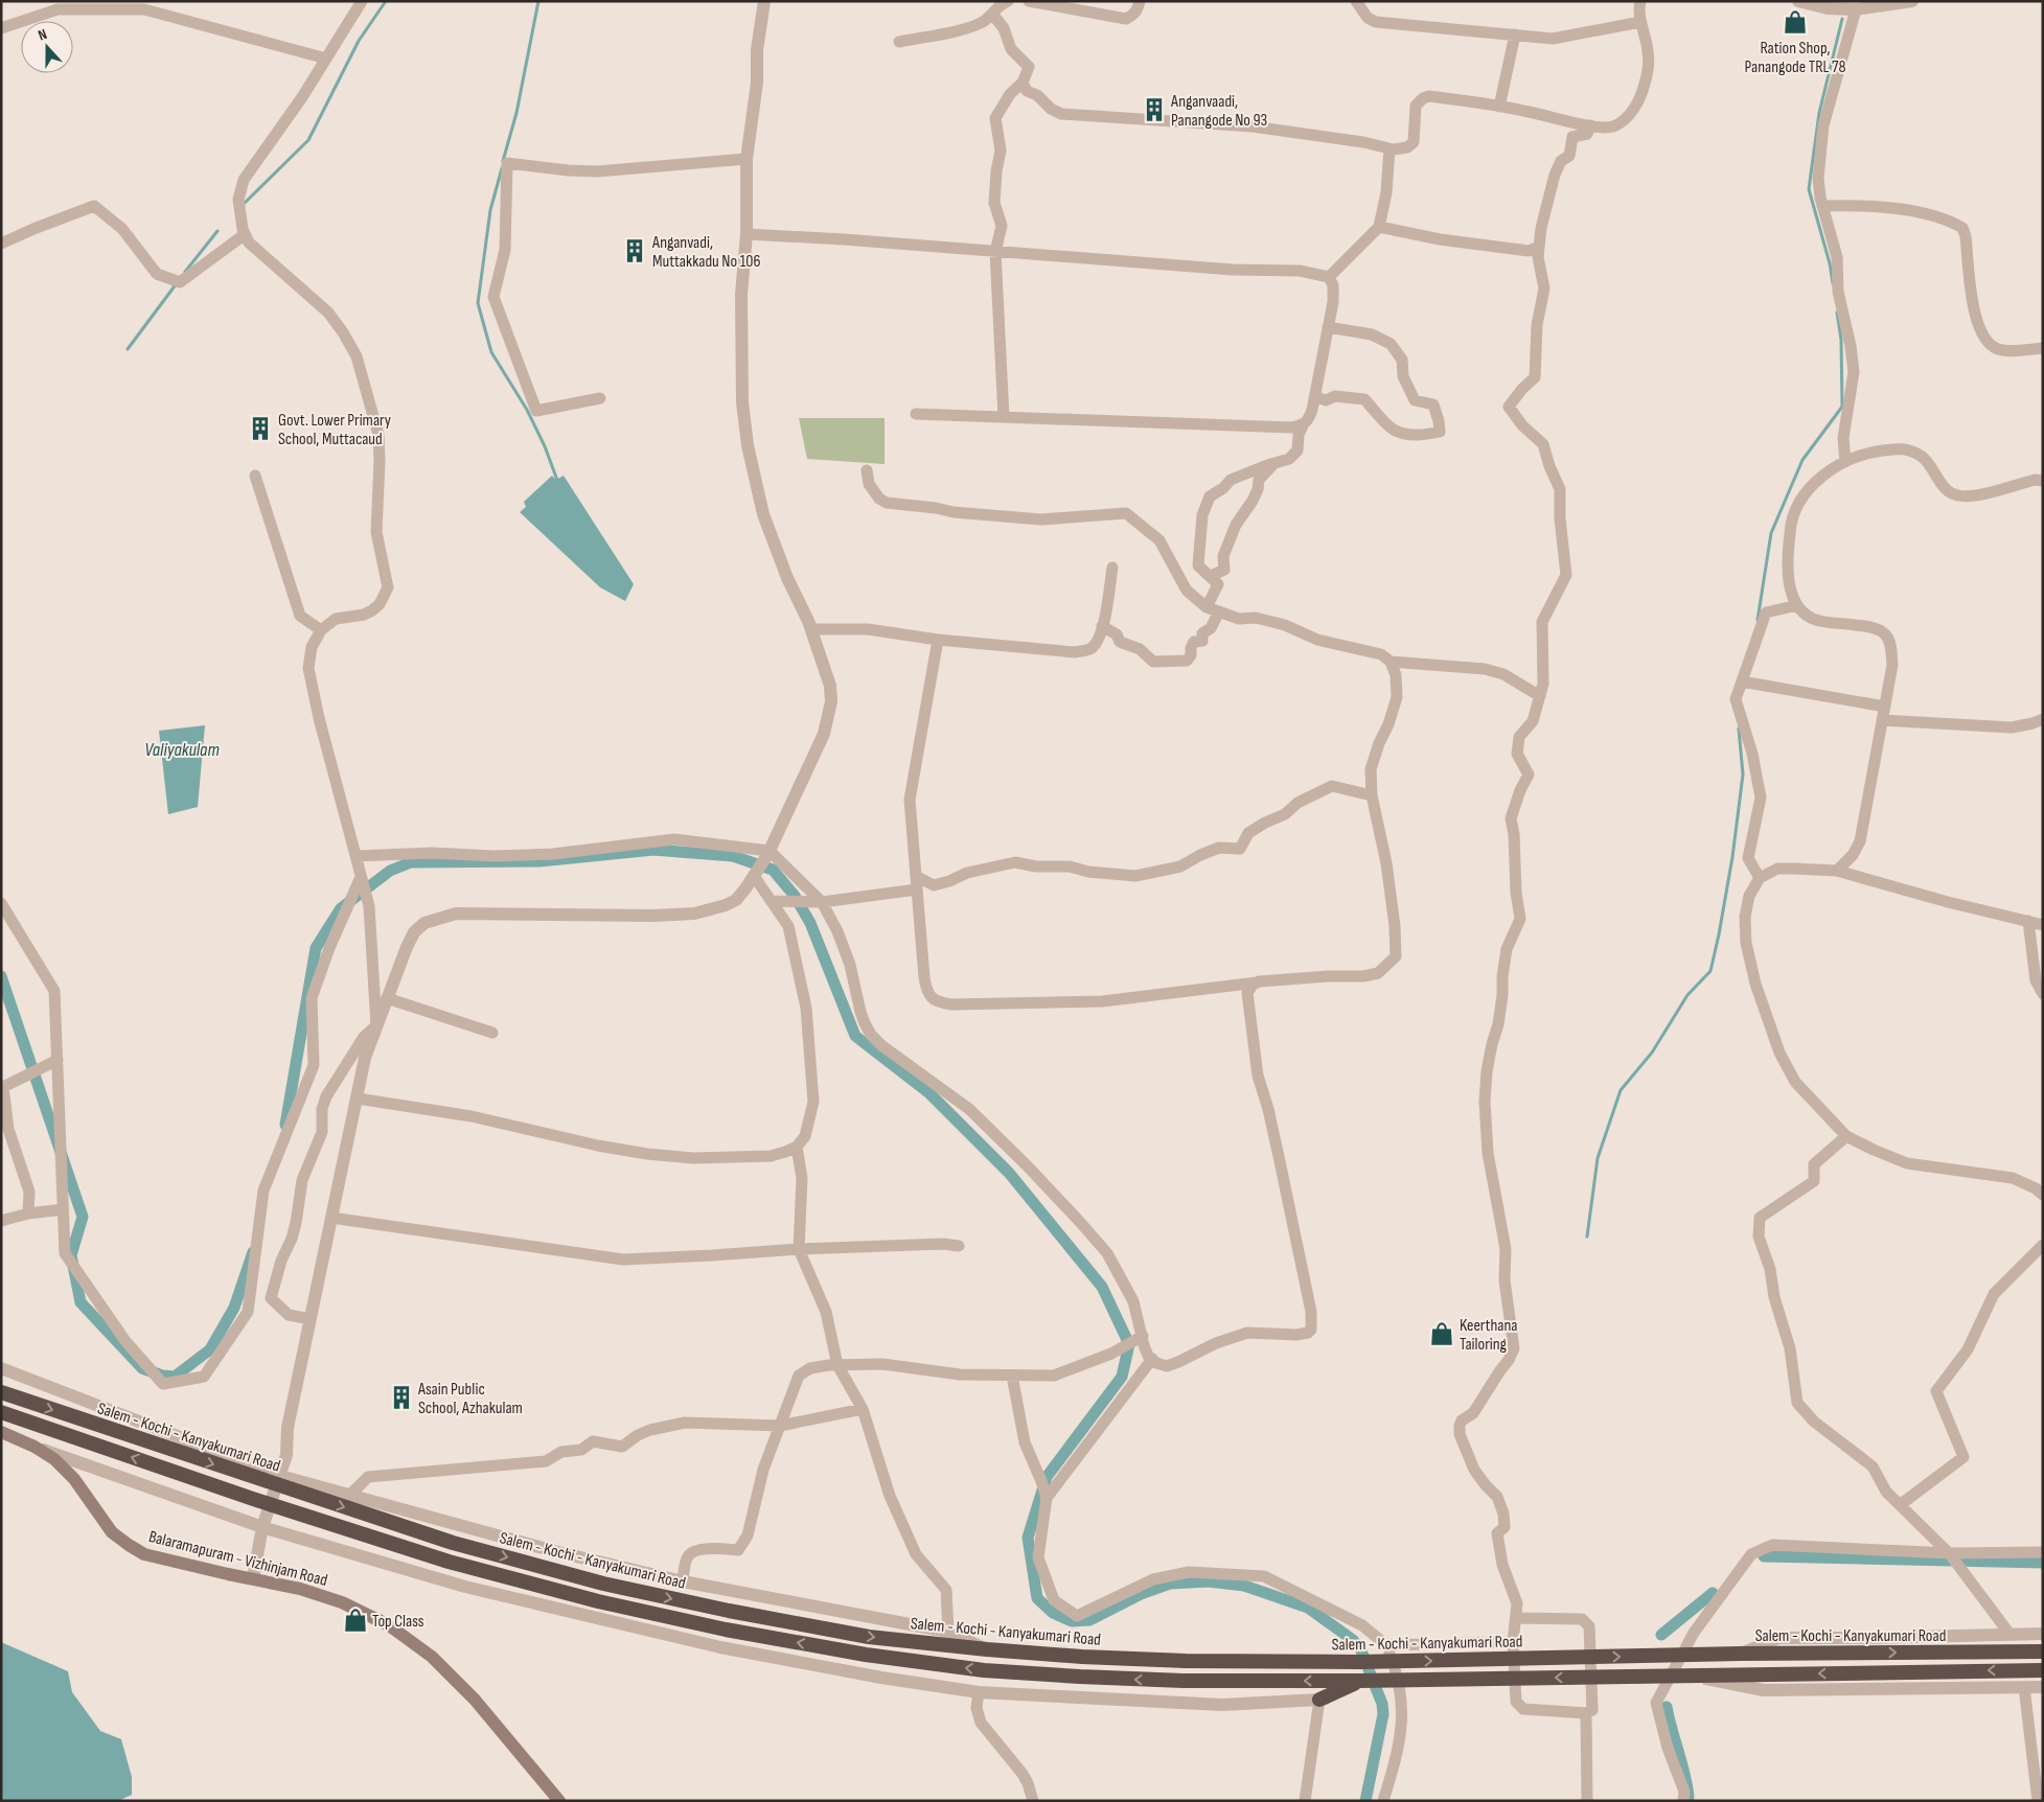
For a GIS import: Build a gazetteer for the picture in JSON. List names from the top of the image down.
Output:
{
  "streets": {
    "highway": ["Salem - Kochi - Kanyakumari Road"],
    "main road": ["Balaramapuram - Vizhinjam Road"]
  },
  "water": ["Valiyakulam"],
  "places": {
    "shop": ["Ration Shop, Panangode TRL 78", "Keerthana Tailoring", "Top Class"],
    "building": [
      "Anganvaadi, Panangode No 93",
      "Anganvadi, Muttakkadu No 106",
      "Govt. Lower Primary School, Muttacaud",
      "Asain Public School, Azhakulam"
    ]
  },
  "north": "top"
}
